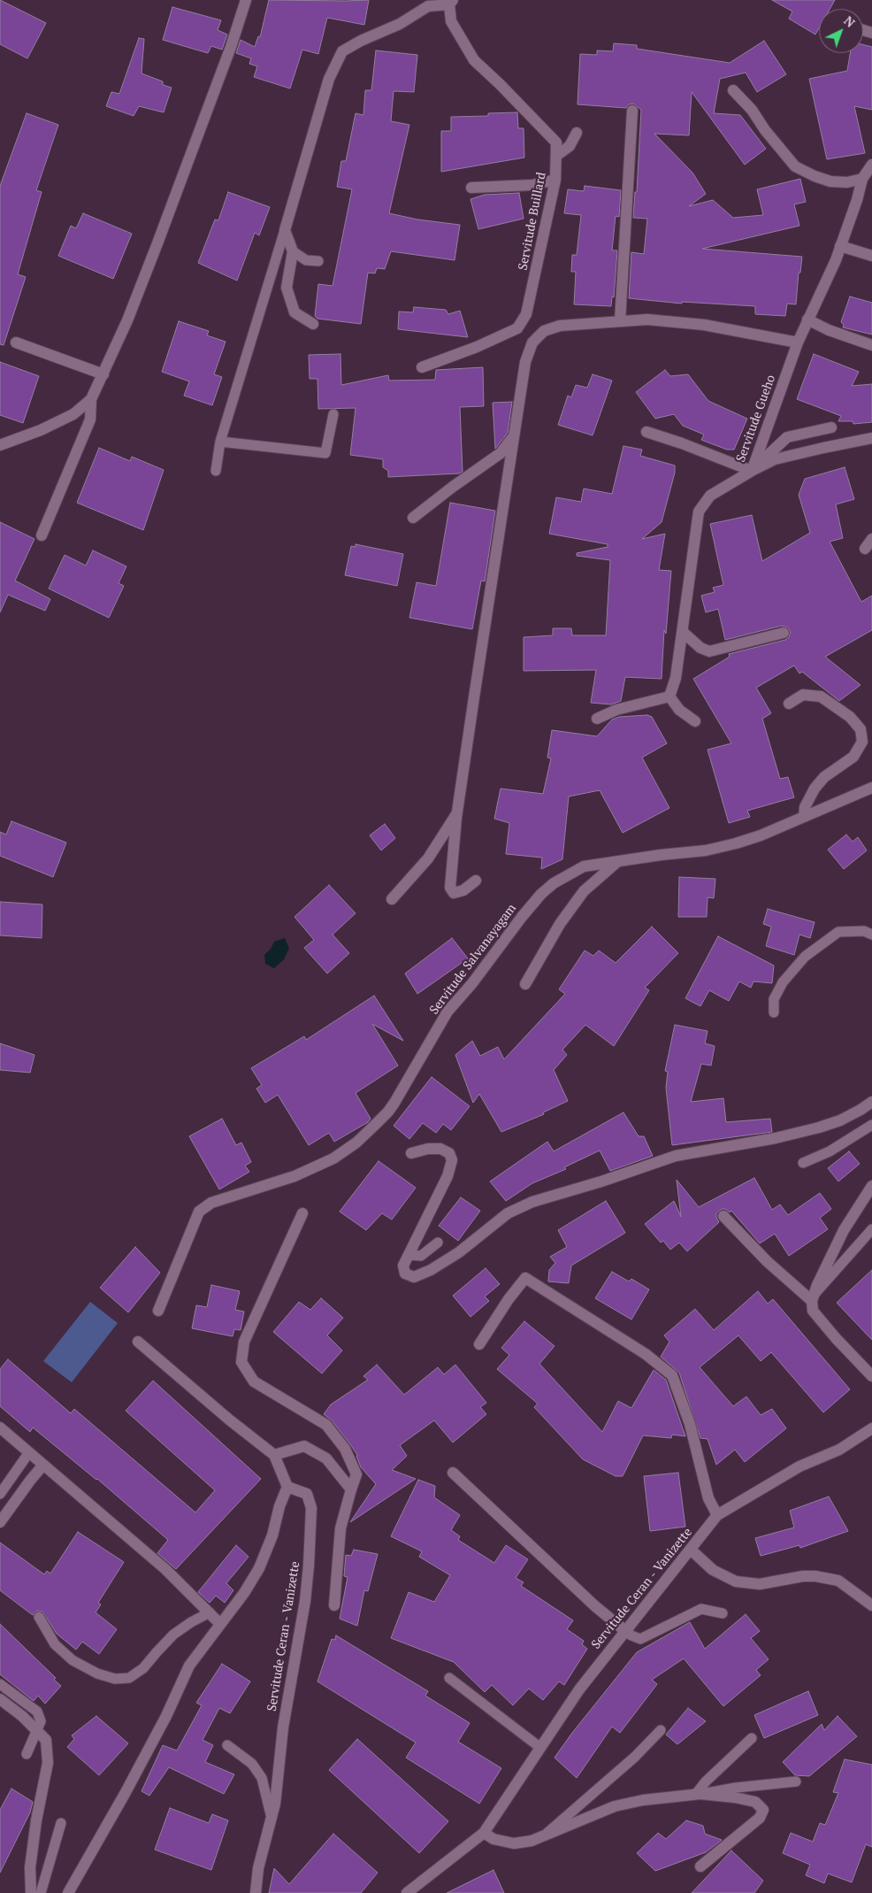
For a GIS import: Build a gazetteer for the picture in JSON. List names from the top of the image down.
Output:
{
  "streets": {
    "street": [
      "Servitude Buillard",
      "Servitude Gueho",
      "Servitude Salvanayagam",
      "Servitude Ceran - Vanizette"
    ]
  },
  "north": "top right"
}
